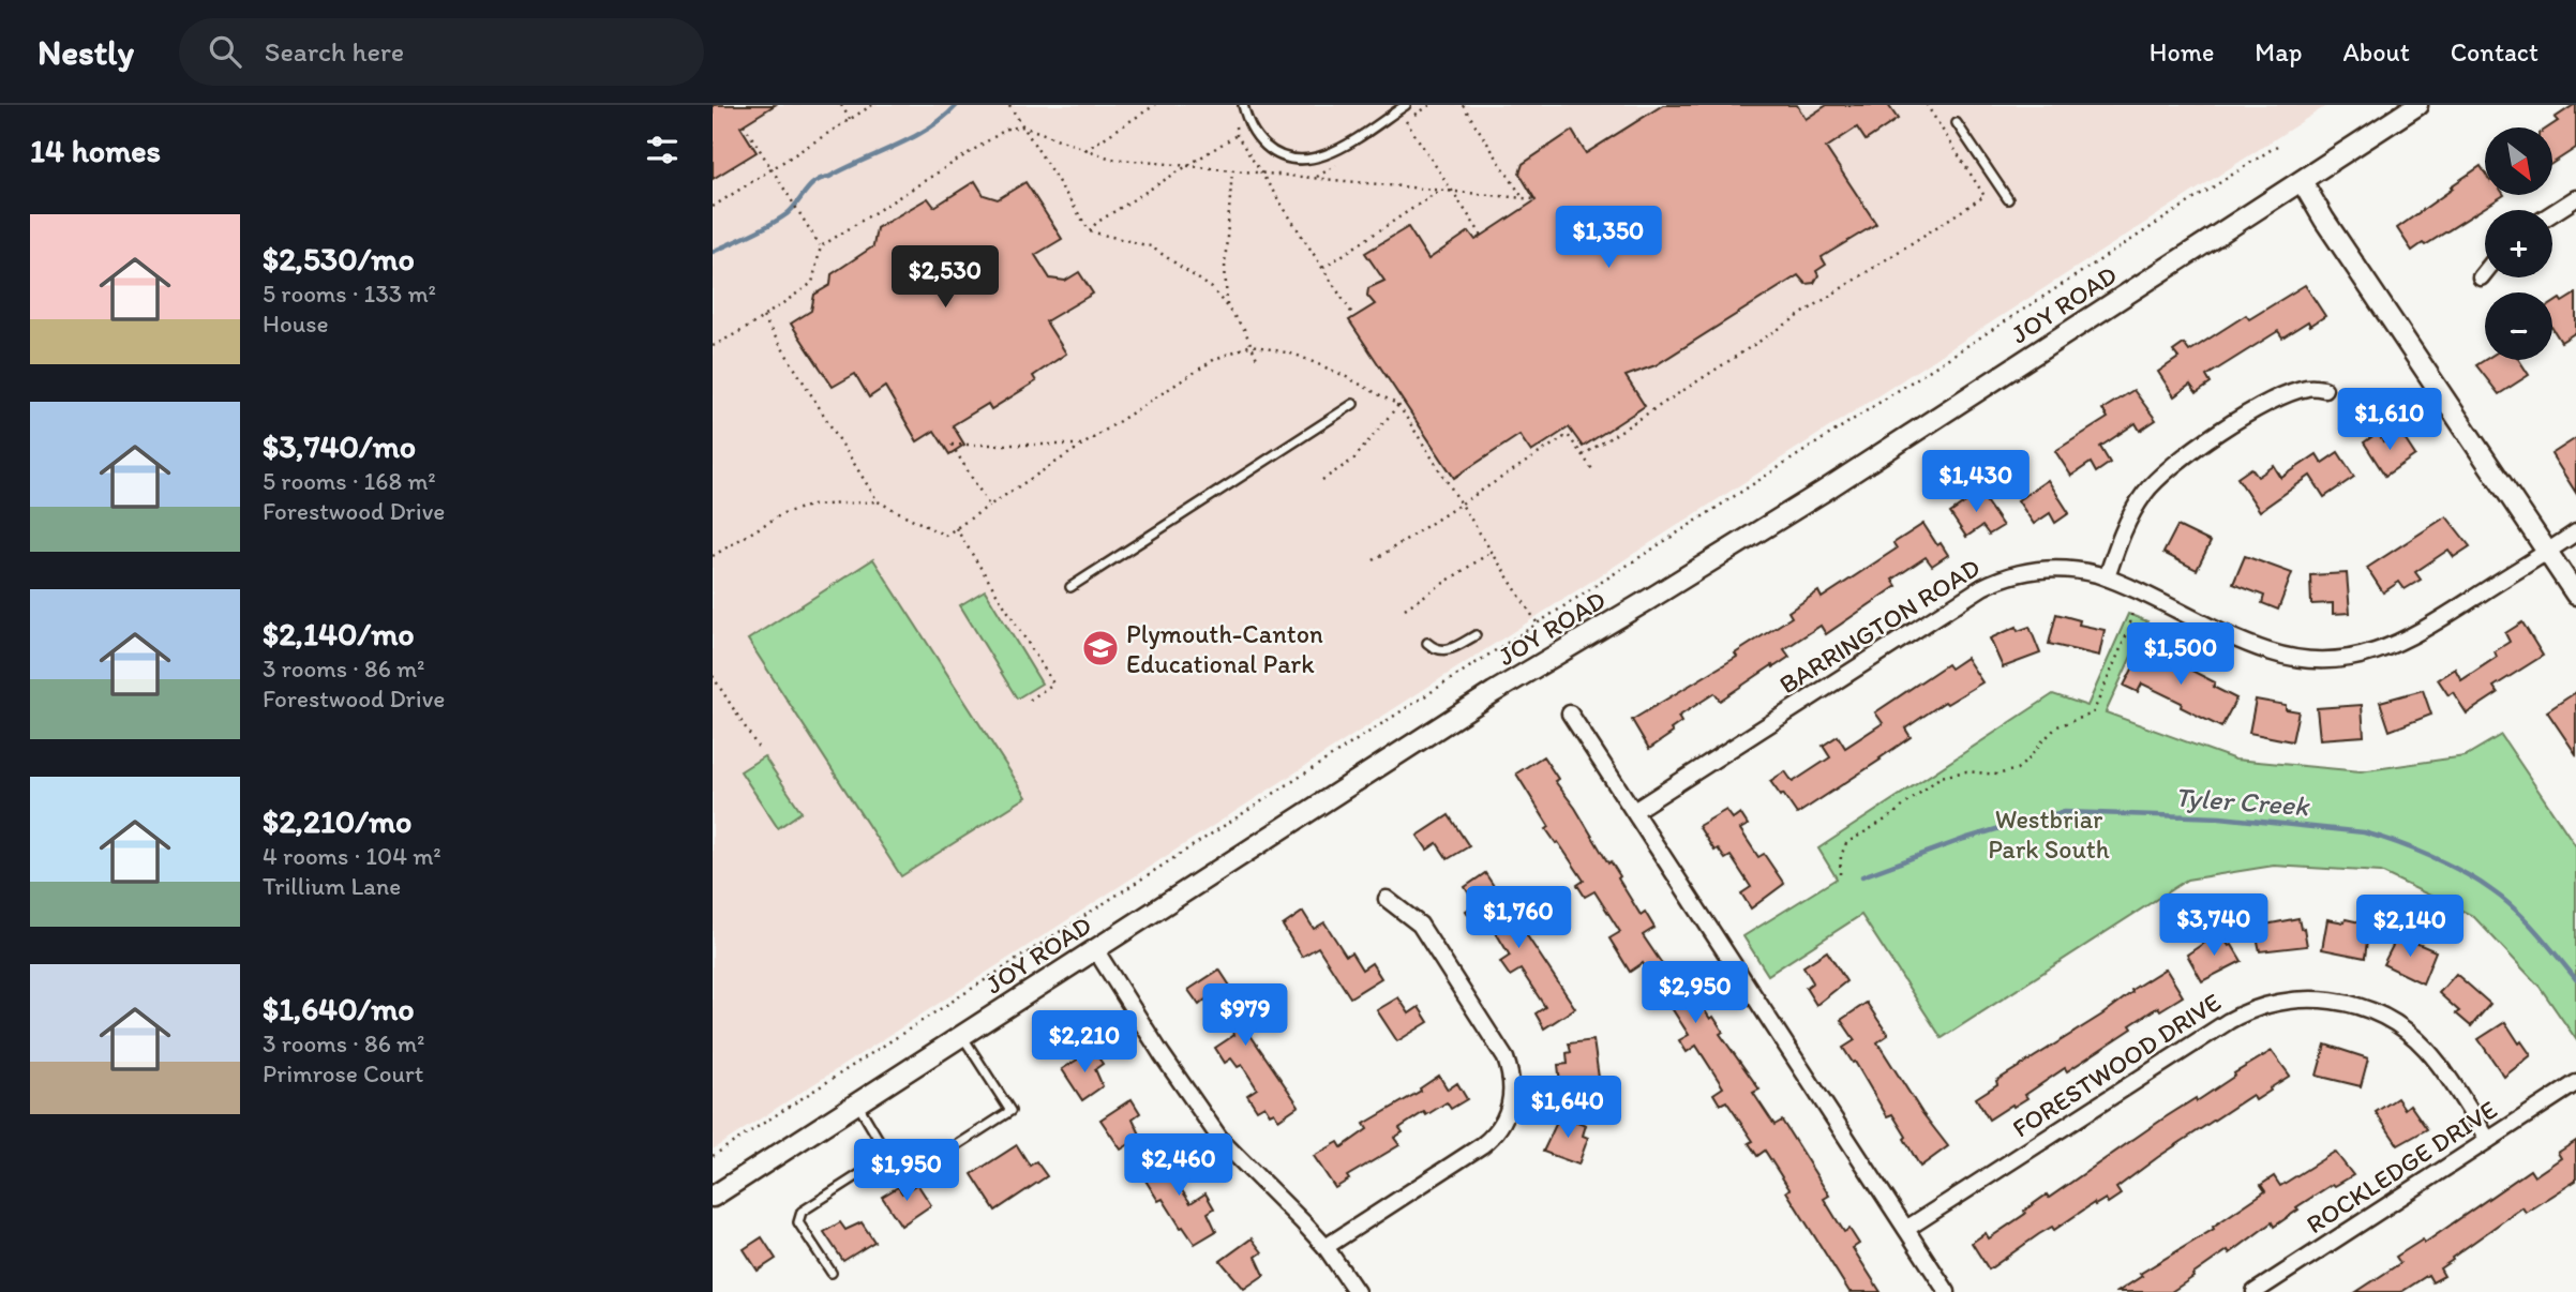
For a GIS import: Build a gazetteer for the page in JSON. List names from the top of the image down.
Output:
{
  "streets": {
    "street": [
      "JOY ROAD",
      "BARRINGTON ROAD",
      "FORESTWOOD DRIVE",
      "ROCKLEDGE DRIVE"
    ]
  },
  "crossings": [
    ["FORESTWOOD DRIVE", "ROCKLEDGE DRIVE"]
  ],
  "water": ["Tyler Creek"],
  "parks": ["Westbriar Park South"],
  "places": {
    "school or university": ["Plymouth-Canton Educational Park"]
  },
  "north": "bottom right",
  "page": {
    "header": "Nestly",
    "search": "Search here",
    "nav": [
      "Home",
      "Map",
      "About",
      "Contact"
    ],
    "heading": "14 homes",
    "map_buttons": ["+", "−"],
    "list": [
      {
        "name": "$2,530/mo",
        "note": "5 rooms · 133 m² · House"
      },
      {
        "name": "$3,740/mo",
        "note": "5 rooms · 168 m² · Forestwood Drive"
      },
      {
        "name": "$2,140/mo",
        "note": "3 rooms · 86 m² · Forestwood Drive"
      },
      {
        "name": "$2,210/mo",
        "note": "4 rooms · 104 m² · Trillium Lane"
      },
      {
        "name": "$1,640/mo",
        "note": "3 rooms · 86 m² · Primrose Court"
      }
    ],
    "price": [
      "$1,350",
      "$2,530",
      "$1,610",
      "$1,430",
      "$1,500",
      "$1,760",
      "$3,740",
      "$2,140",
      "$2,950",
      "$979",
      "$2,210",
      "$1,640",
      "$2,460",
      "$1,950"
    ]
  }
}
